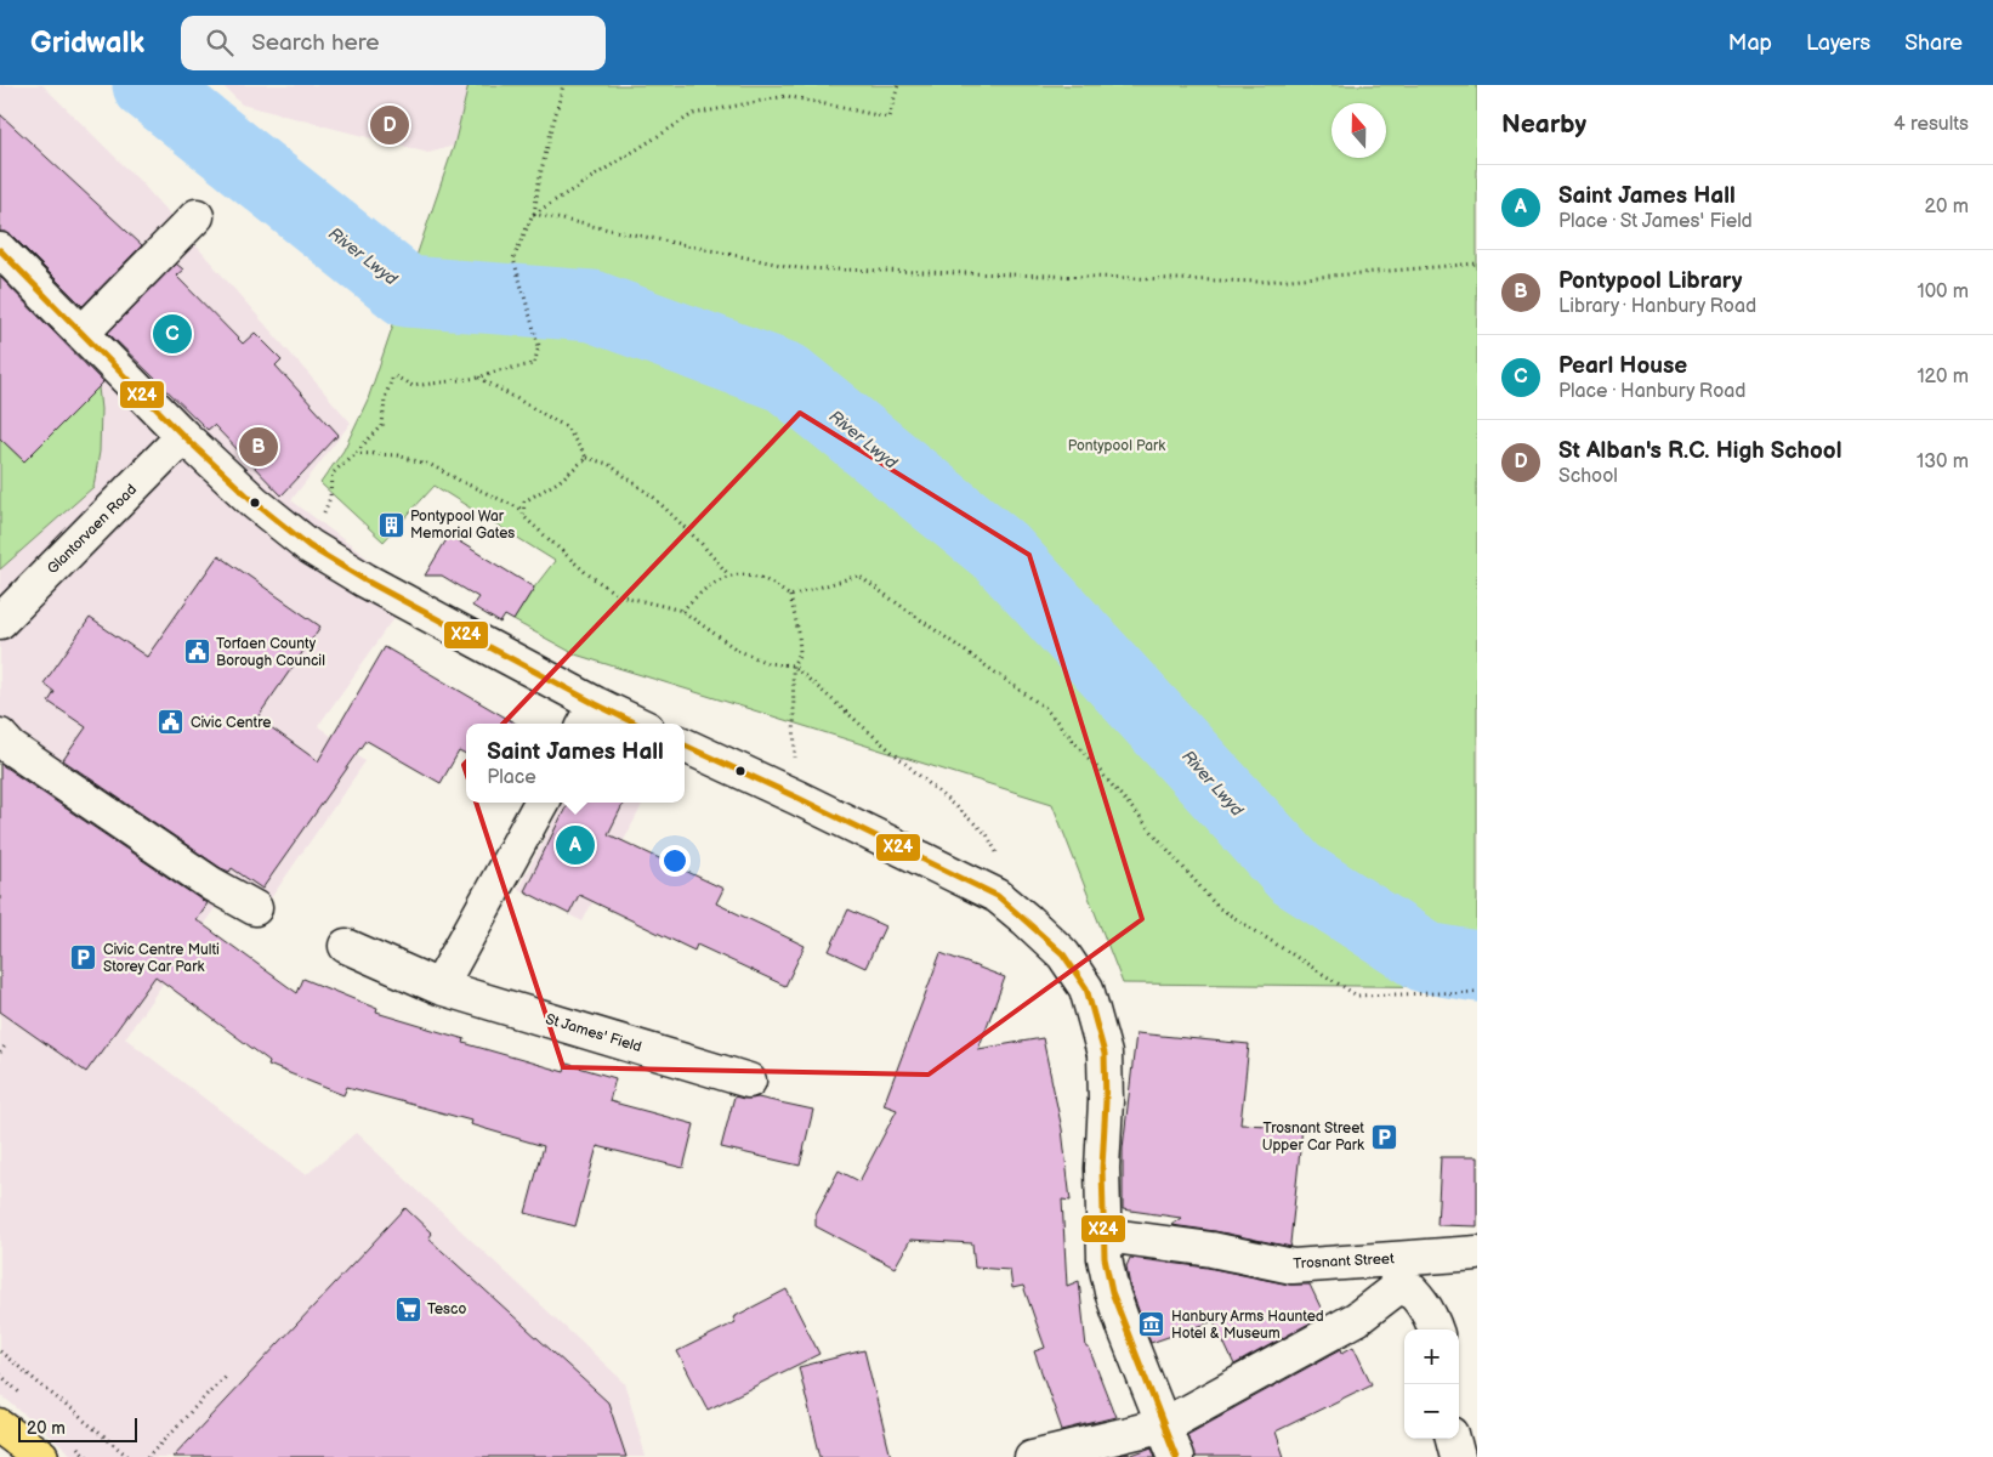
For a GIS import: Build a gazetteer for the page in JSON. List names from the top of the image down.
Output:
{
  "streets": {
    "street": ["Glantorvaen Road", "St James' Field", "Trosnant Street"]
  },
  "water": ["River Lwyd"],
  "parks": ["Pontypool Park"],
  "places": {
    "building": ["Pontypool War Memorial Gates"],
    "public building": ["Torfaen County Borough Council", "Civic Centre"],
    "parking": ["Civic Centre Multi Storey Car Park", "Trosnant Street Upper Car Park"],
    "supermarket": ["Tesco"],
    "museum": ["Hanbury Arms Haunted Hotel & Museum"]
  },
  "lines": ["transit line X24"],
  "scale_bar": "20 m",
  "north": "top",
  "page": {
    "header": "Gridwalk",
    "search": "Search here",
    "nav": ["Map", "Layers", "Share"],
    "heading": ["Nearby", "4 results"],
    "pins": [
      "D",
      "C",
      "B",
      "A"
    ],
    "list": [
      {
        "mark": "A",
        "name": "Saint James Hall",
        "note": "Place · St James' Field",
        "value": "20 m"
      },
      {
        "mark": "B",
        "name": "Pontypool Library",
        "note": "Library · Hanbury Road",
        "value": "100 m"
      },
      {
        "mark": "C",
        "name": "Pearl House",
        "note": "Place · Hanbury Road",
        "value": "120 m"
      },
      {
        "mark": "D",
        "name": "St Alban's R.C. High School",
        "note": "School",
        "value": "130 m"
      }
    ],
    "popup": ["Saint James Hall", "Place"],
    "map_buttons": ["+", "−"],
    "scale": "20 m"
  }
}
